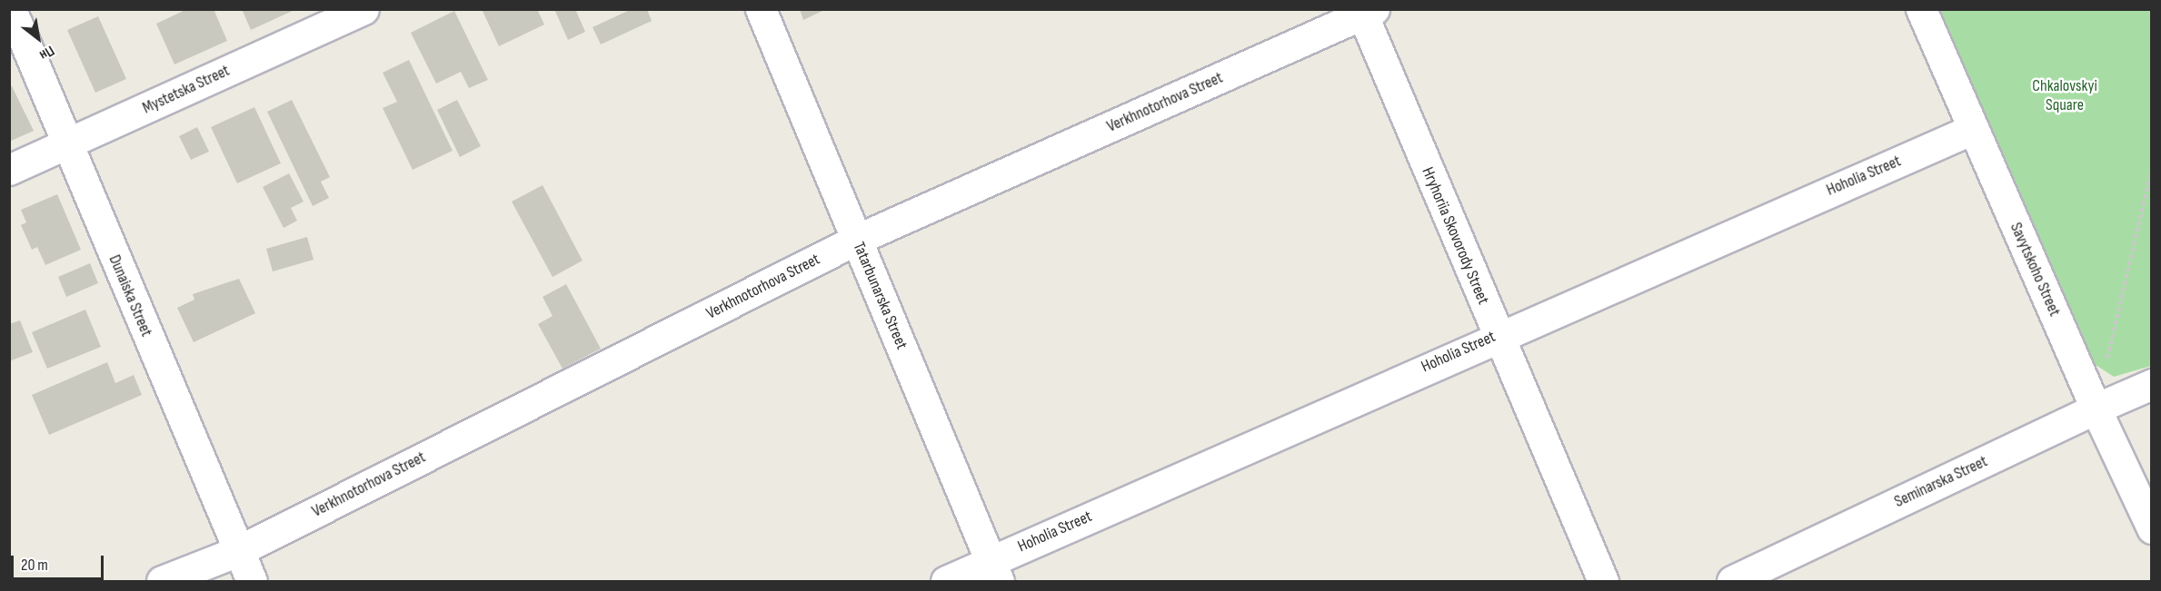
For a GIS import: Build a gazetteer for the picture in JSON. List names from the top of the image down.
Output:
{
  "streets": {
    "street": [
      "Mystetska Street",
      "Verkhnotorhova Street",
      "Hoholia Street",
      "Hryhoriia Skovorody Street",
      "Savytskoho Street",
      "Dunaiska Street",
      "Tatarbunarska Street",
      "Seminarska Street"
    ]
  },
  "crossings": [
    ["Mystetska Street", "Dunaiska Street"],
    ["Verkhnotorhova Street", "Hryhoriia Skovorody Street"],
    ["Verkhnotorhova Street", "Dunaiska Street"],
    ["Verkhnotorhova Street", "Tatarbunarska Street"],
    ["Hoholia Street", "Hryhoriia Skovorody Street"],
    ["Hoholia Street", "Savytskoho Street"],
    ["Hoholia Street", "Tatarbunarska Street"],
    ["Savytskoho Street", "Seminarska Street"]
  ],
  "parks": ["Chkalovskyi Square"],
  "scale_bar": "20 m",
  "north": "bottom right"
}
